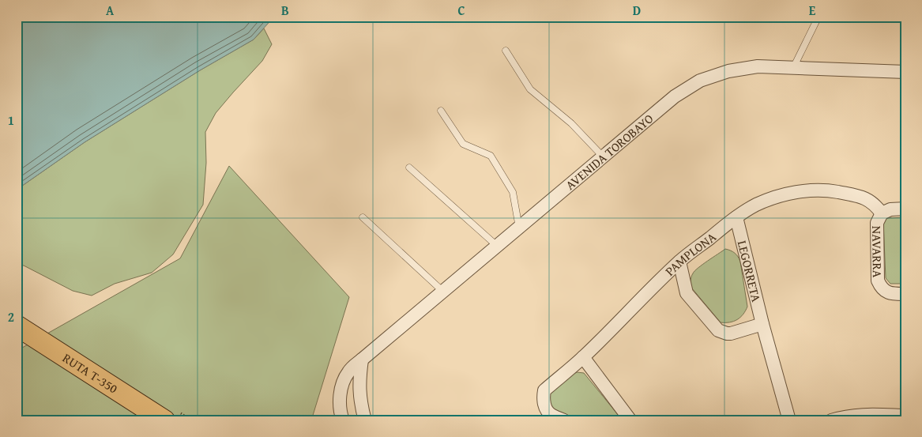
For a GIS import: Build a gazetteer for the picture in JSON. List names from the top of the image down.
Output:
{
  "streets": {
    "main road": ["RUTA T-350"],
    "street": [
      "AVENIDA TOROBAYO",
      "NAVARRA",
      "PAMPLONA",
      "LEGORRETA"
    ]
  },
  "crossings": [
    ["NAVARRA", "PAMPLONA"],
    ["PAMPLONA", "LEGORRETA"]
  ],
  "grid": {
    "columns": [
      "A",
      "B",
      "C",
      "D",
      "E"
    ],
    "rows": ["1", "2"]
  }
}
